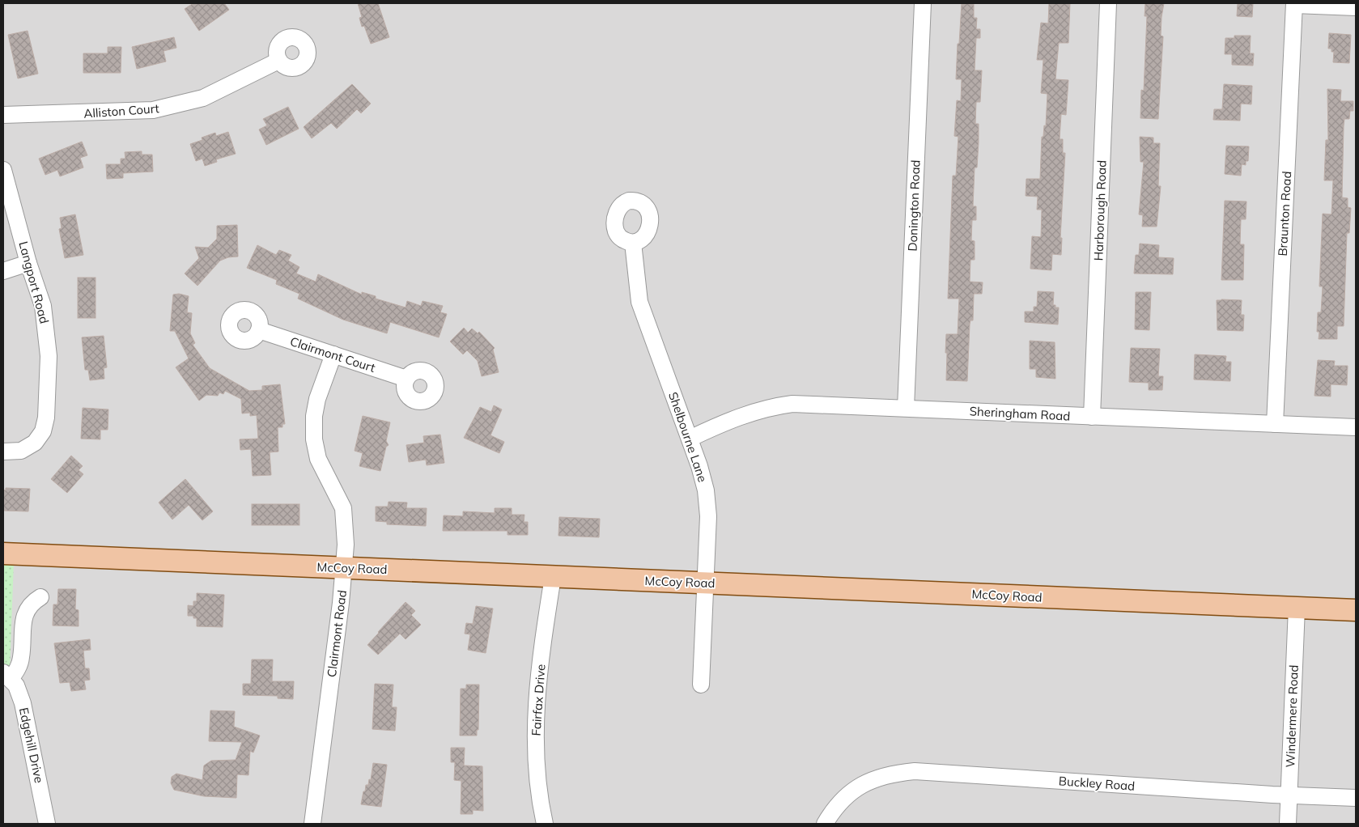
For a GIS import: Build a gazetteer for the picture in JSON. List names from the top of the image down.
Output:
{
  "streets": {
    "main road": ["McCoy Road"],
    "street": [
      "Alliston Court",
      "Donington Road",
      "Harborough Road",
      "Braunton Road",
      "Langport Road",
      "Clairmont Court",
      "Sheringham Road",
      "Shelbourne Lane",
      "Clairmont Road",
      "Fairfax Drive",
      "Windermere Road",
      "Edgehill Drive",
      "Buckley Road"
    ]
  },
  "crossings": [
    ["Donington Road", "Sheringham Road"],
    ["Harborough Road", "Sheringham Road"],
    ["Braunton Road", "Sheringham Road"],
    ["Clairmont Court", "Clairmont Road"],
    ["Sheringham Road", "Shelbourne Lane"],
    ["Shelbourne Lane", "McCoy Road"],
    ["McCoy Road", "Clairmont Road"],
    ["McCoy Road", "Fairfax Drive"],
    ["McCoy Road", "Windermere Road"],
    ["Windermere Road", "Buckley Road"]
  ]
}
